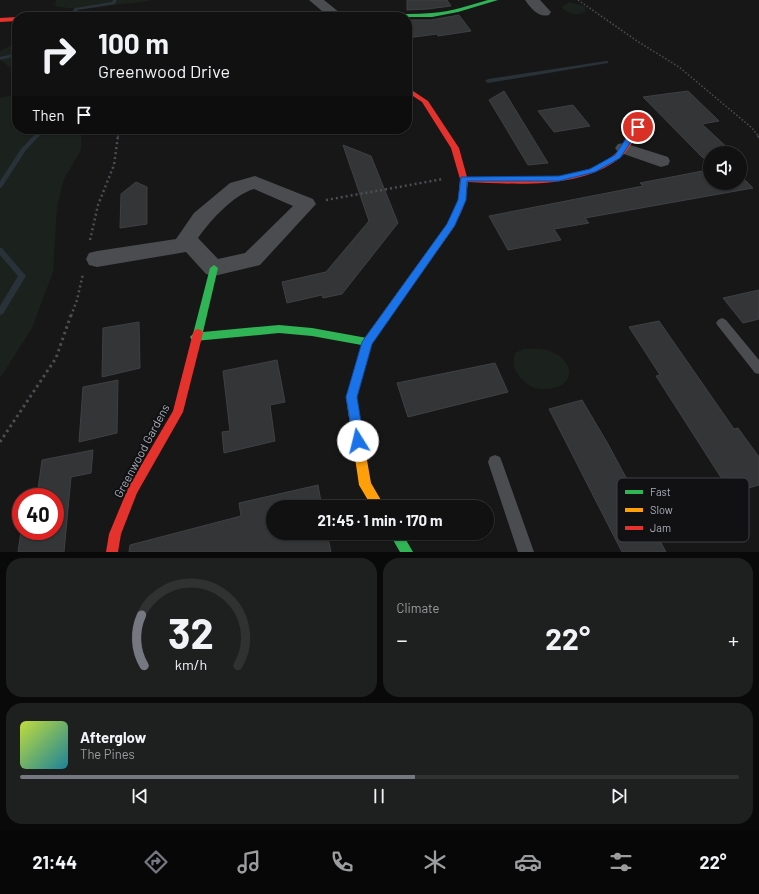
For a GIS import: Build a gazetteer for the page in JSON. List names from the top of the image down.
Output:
{
  "streets": {
    "street": ["Greenwood Gardens"]
  },
  "legend": ["Fast", "Slow", "Jam"],
  "page": {
    "turn": ["100 m", "Greenwood Drive"],
    "then": "Then",
    "limit": "40",
    "trip": "21:45 · 1 min · 170 m",
    "tile": "Climate",
    "heat": ["−", "22°", "+"],
    "song": ["Afterglow", "The Pines"],
    "tabs": ["21:44", "22°"],
    "gauge": ["32", "km/h"]
  }
}
